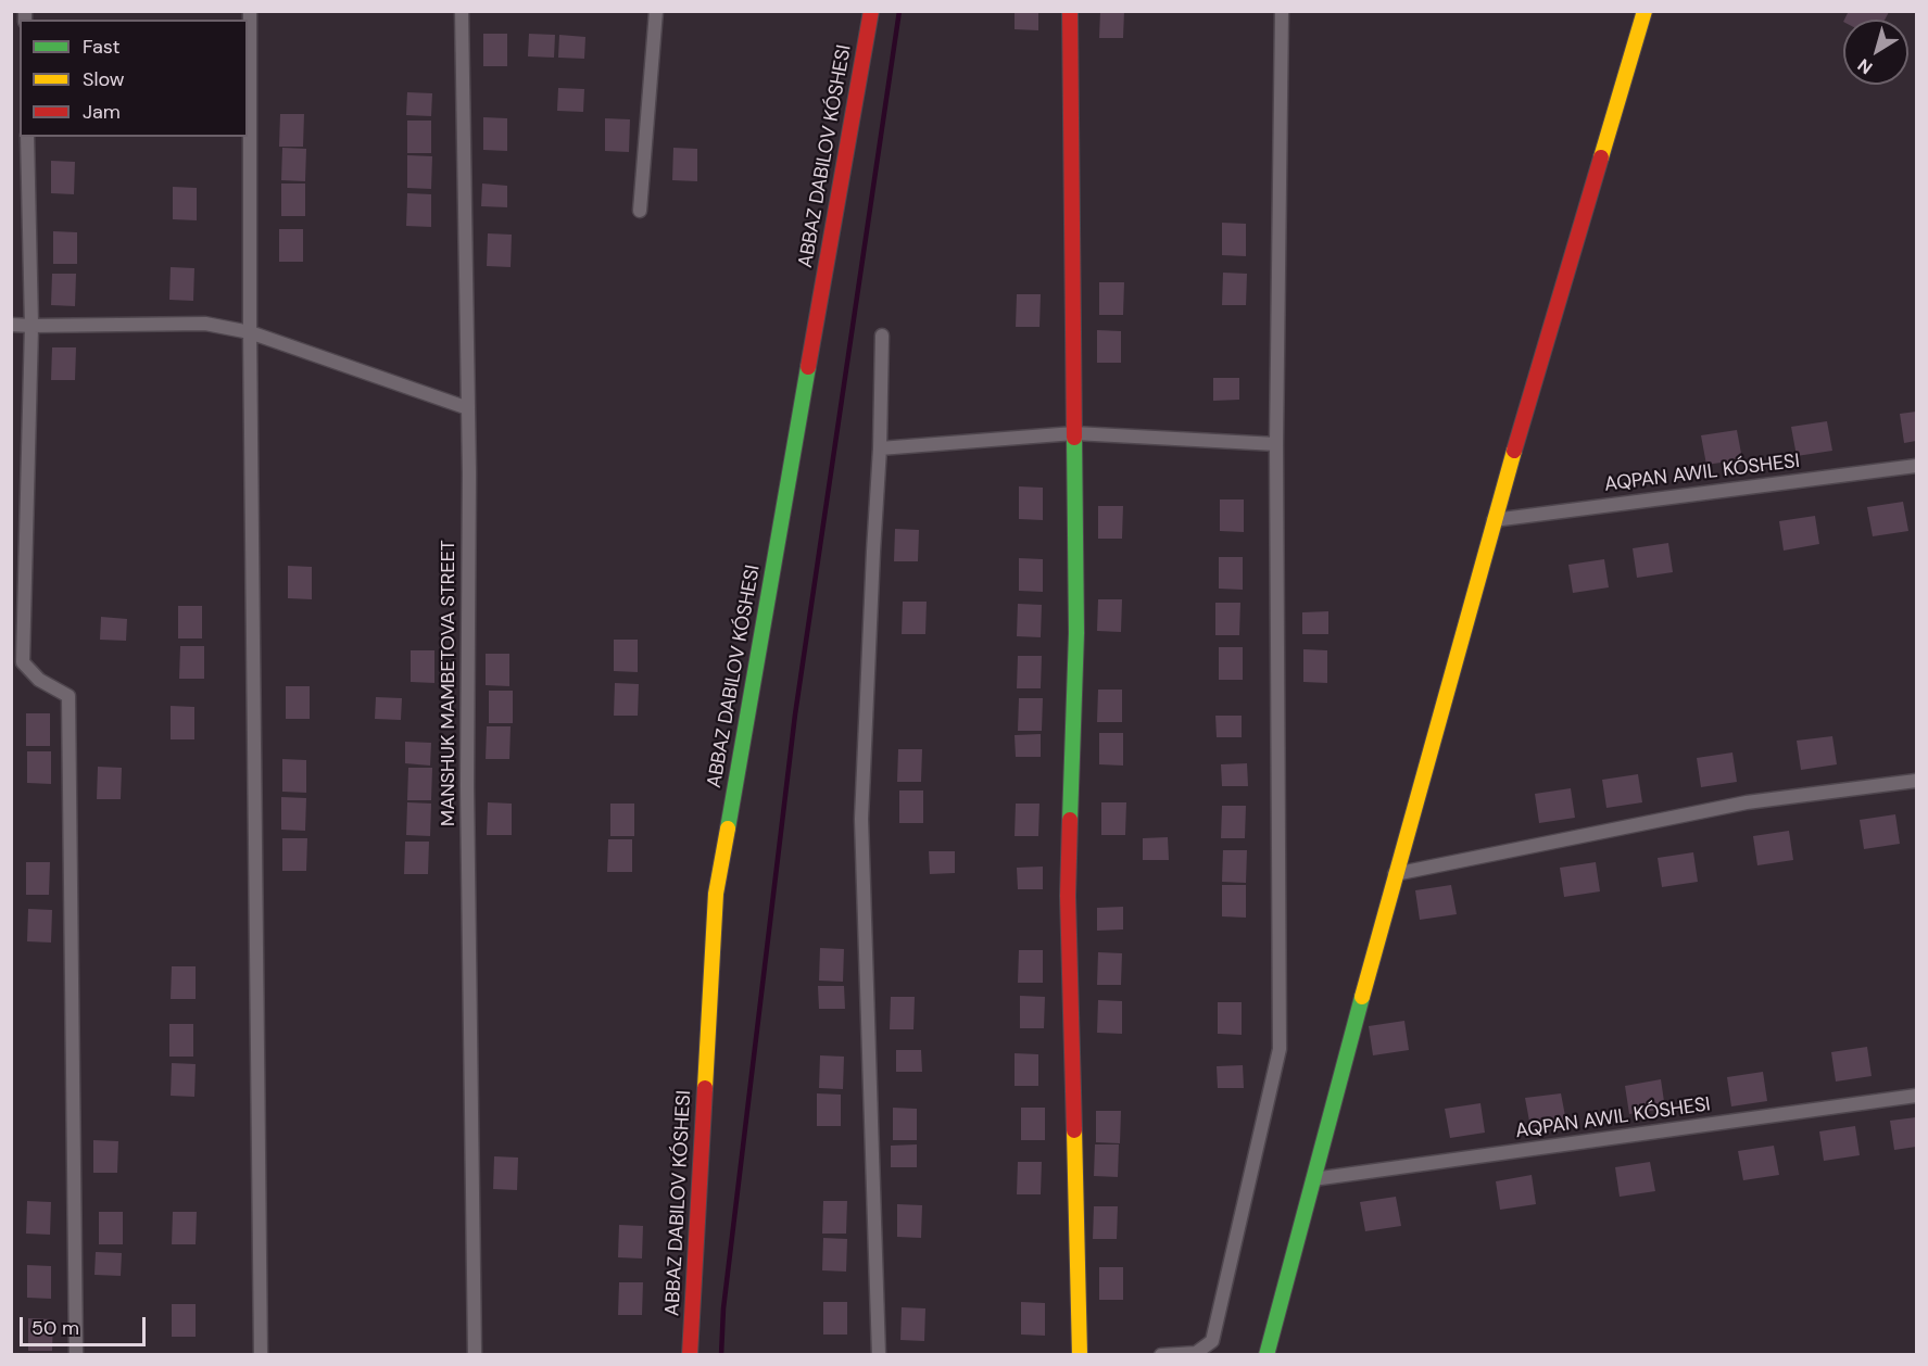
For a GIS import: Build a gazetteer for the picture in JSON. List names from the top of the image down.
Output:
{
  "streets": {
    "street": ["ABBAZ DABILOV KÓSHESI", "MANSHUK MAMBETOVA STREET"]
  },
  "legend": ["Fast", "Slow", "Jam"],
  "scale_bar": "50 m",
  "north": "bottom left"
}
